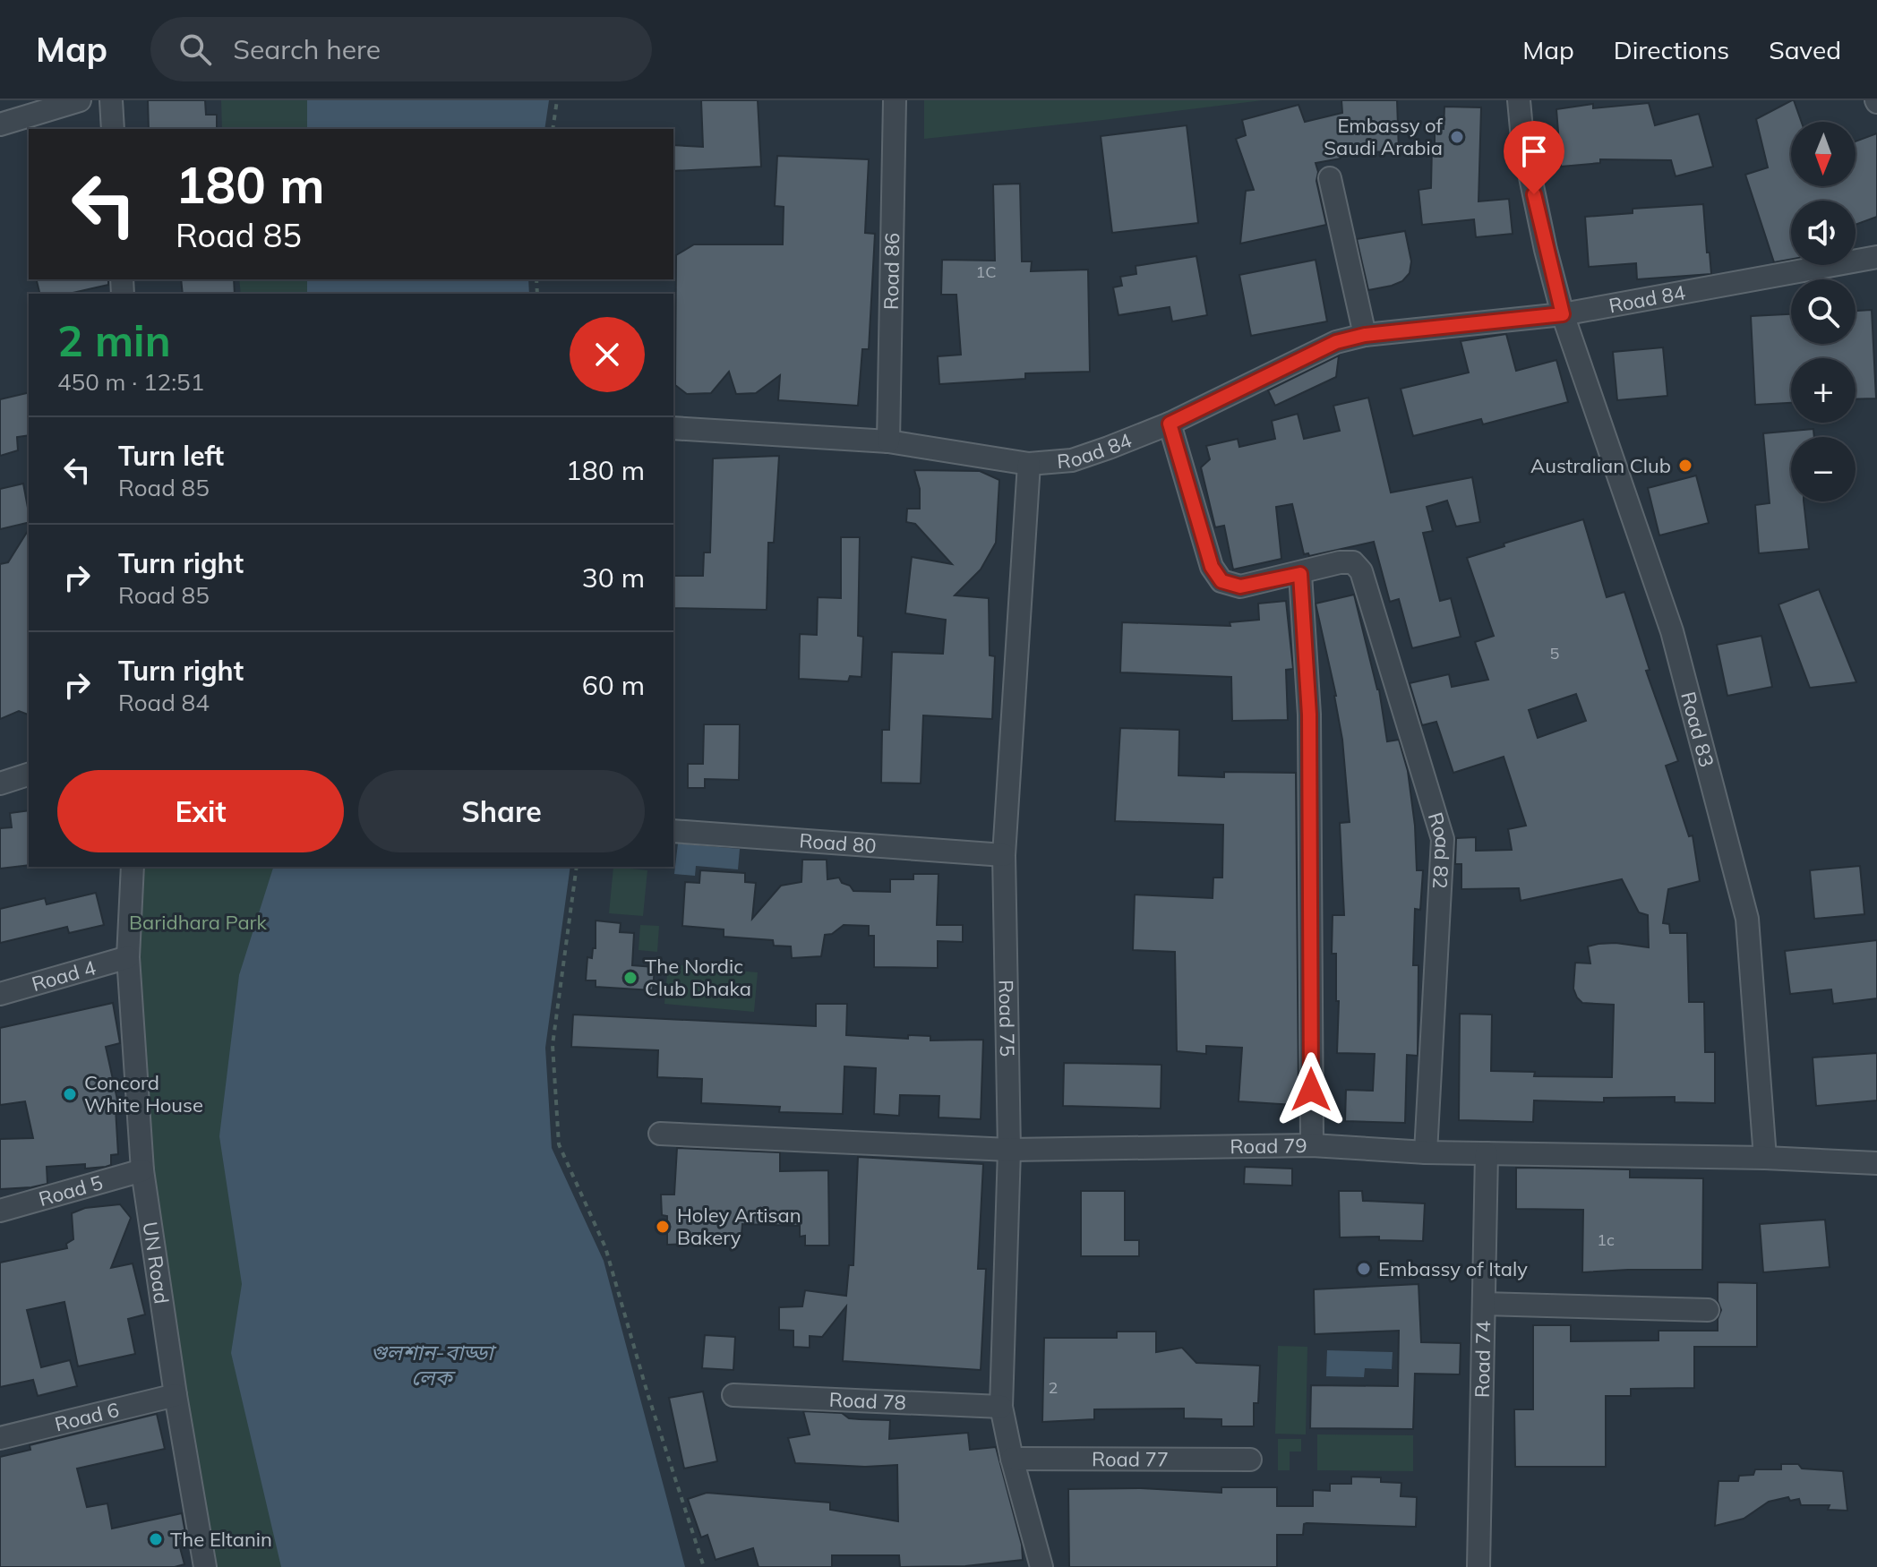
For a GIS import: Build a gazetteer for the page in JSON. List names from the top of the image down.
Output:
{
  "streets": {
    "street": [
      "Road 86",
      "Road 84",
      "Road 83",
      "Road 80",
      "Road 82",
      "Road 4",
      "Road 75",
      "Road 79",
      "Road 5",
      "UN Road",
      "Road 74",
      "Road 78",
      "Road 6",
      "Road 77"
    ]
  },
  "crossings": [
    ["Road 86", "Road 84"],
    ["Road 84", "Road 83"],
    ["Road 84", "Road 75"],
    ["Road 83", "Road 79"],
    ["Road 80", "Road 75"],
    ["Road 82", "Road 79"],
    ["Road 4", "UN Road"],
    ["Road 75", "Road 79"],
    ["Road 75", "Road 78"],
    ["Road 75", "Road 77"],
    ["Road 79", "Road 74"],
    ["Road 5", "UN Road"],
    ["UN Road", "Road 6"]
  ],
  "water": ["গুলশান-বাড্ডা লেক"],
  "parks": ["Baridhara Park"],
  "places": [
    "Embassy of Saudi Arabia",
    "Australian Club",
    "The Nordic Club Dhaka",
    "Concord White House",
    "Holey Artisan Bakery",
    "Embassy of Italy",
    "The Eltanin"
  ],
  "house_numbers": [
    "1C",
    "5",
    "1c",
    "2"
  ],
  "north": "bottom",
  "page": {
    "header": "Map",
    "search": "Search here",
    "nav": ["Map", "Directions", "Saved"],
    "map_buttons": ["+", "−"],
    "turn": ["180 m", "Road 85"],
    "heading": ["2 min", "450 m · 12:51"],
    "list": [
      {
        "name": "Turn left",
        "note": "Road 85",
        "value": "180 m"
      },
      {
        "name": "Turn right",
        "note": "Road 85",
        "value": "30 m"
      },
      {
        "name": "Turn right",
        "note": "Road 84",
        "value": "60 m"
      }
    ],
    "buttons": ["Exit", "Share"]
  }
}
